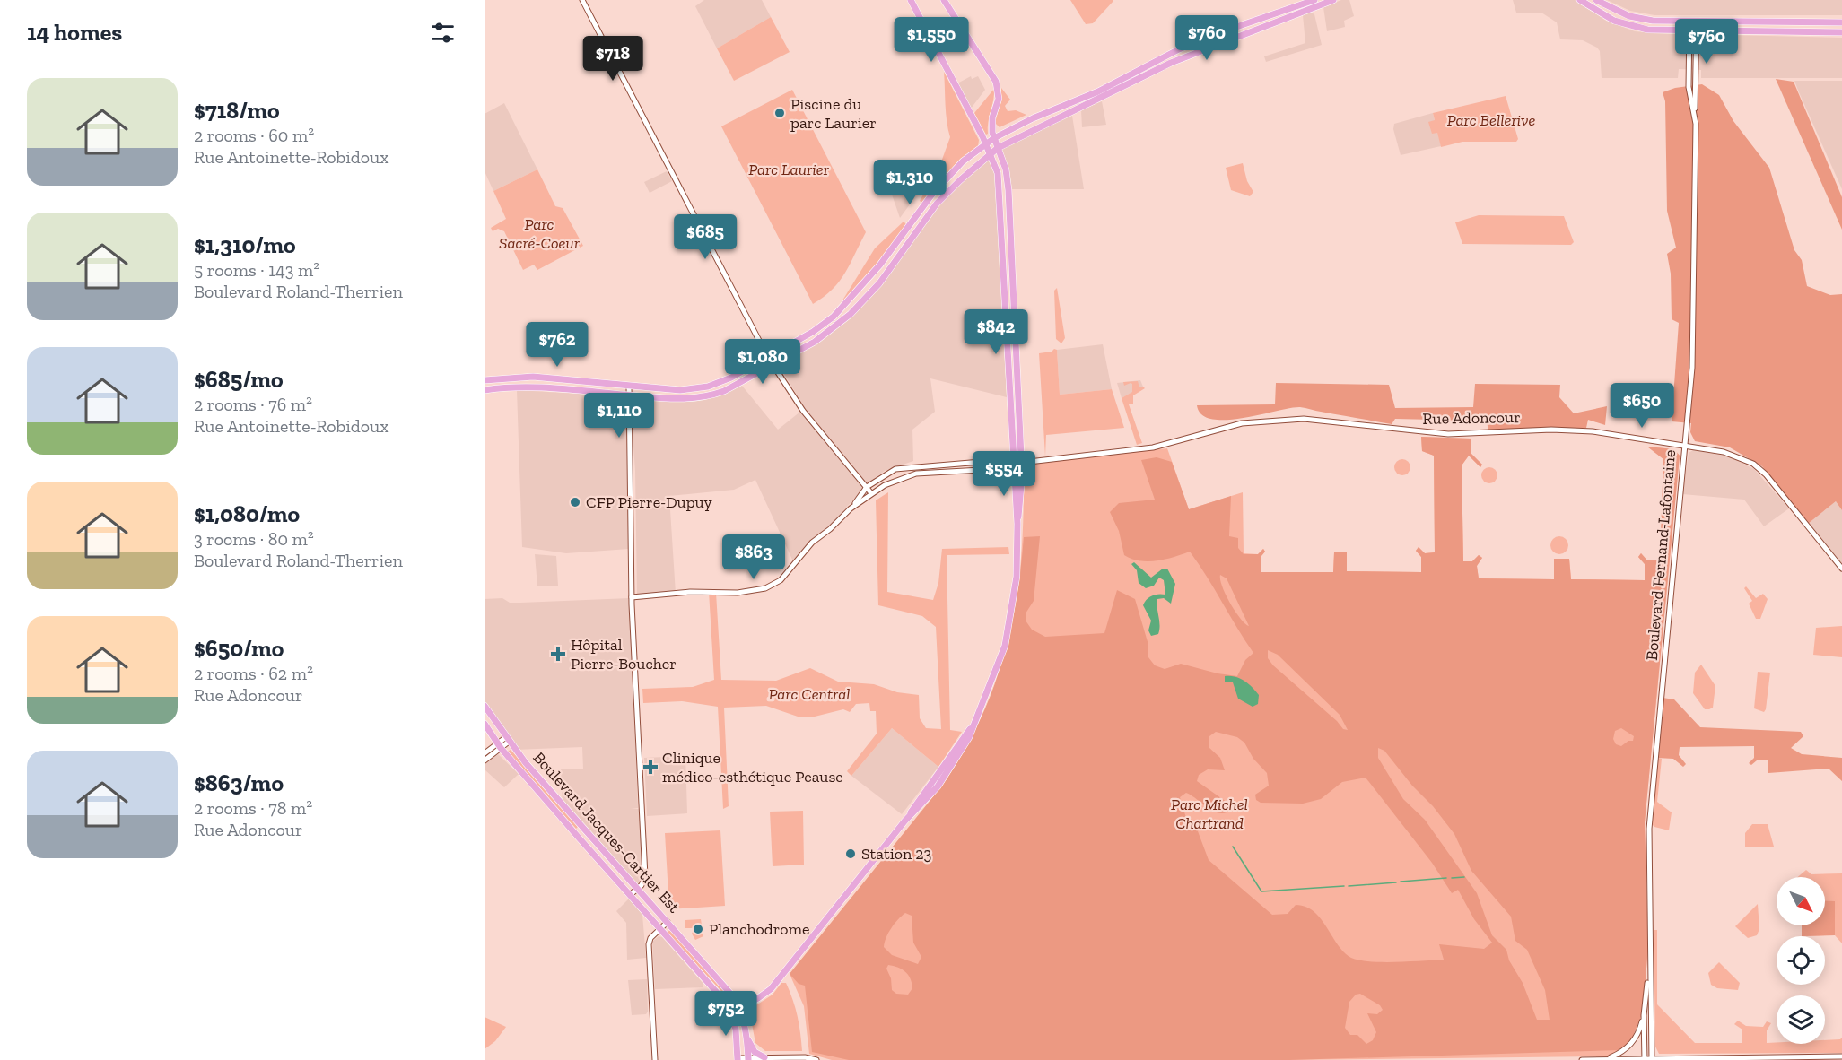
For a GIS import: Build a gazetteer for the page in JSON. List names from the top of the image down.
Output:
{
  "streets": {
    "main road": ["Boulevard Jacques-Cartier Est"],
    "street": ["Rue Adoncour", "Boulevard Fernand-Lafontaine"]
  },
  "crossings": [
    ["Rue Adoncour", "Boulevard Fernand-Lafontaine"]
  ],
  "parks": [
    "Parc Bellerive",
    "Parc Laurier",
    "Parc Sacré-Coeur",
    "Parc Central",
    "Parc Michel Chartrand"
  ],
  "places": {
    "other": [
      "Piscine du parc Laurier",
      "CFP Pierre-Dupuy",
      "Station 23",
      "Planchodrome"
    ],
    "health": ["Hôpital Pierre-Boucher", "Clinique médico-esthétique Peause"]
  },
  "north": "bottom right",
  "page": {
    "heading": "14 homes",
    "price": [
      "$760",
      "$1,550",
      "$760",
      "$718",
      "$1,310",
      "$685",
      "$842",
      "$762",
      "$1,080",
      "$650",
      "$1,110",
      "$554",
      "$863",
      "$752"
    ],
    "list": [
      {
        "name": "$718/mo",
        "note": "2 rooms · 60 m² · Rue Antoinette-Robidoux"
      },
      {
        "name": "$1,310/mo",
        "note": "5 rooms · 143 m² · Boulevard Roland-Therrien"
      },
      {
        "name": "$685/mo",
        "note": "2 rooms · 76 m² · Rue Antoinette-Robidoux"
      },
      {
        "name": "$1,080/mo",
        "note": "3 rooms · 80 m² · Boulevard Roland-Therrien"
      },
      {
        "name": "$650/mo",
        "note": "2 rooms · 62 m² · Rue Adoncour"
      },
      {
        "name": "$863/mo",
        "note": "2 rooms · 78 m² · Rue Adoncour"
      }
    ]
  }
}
